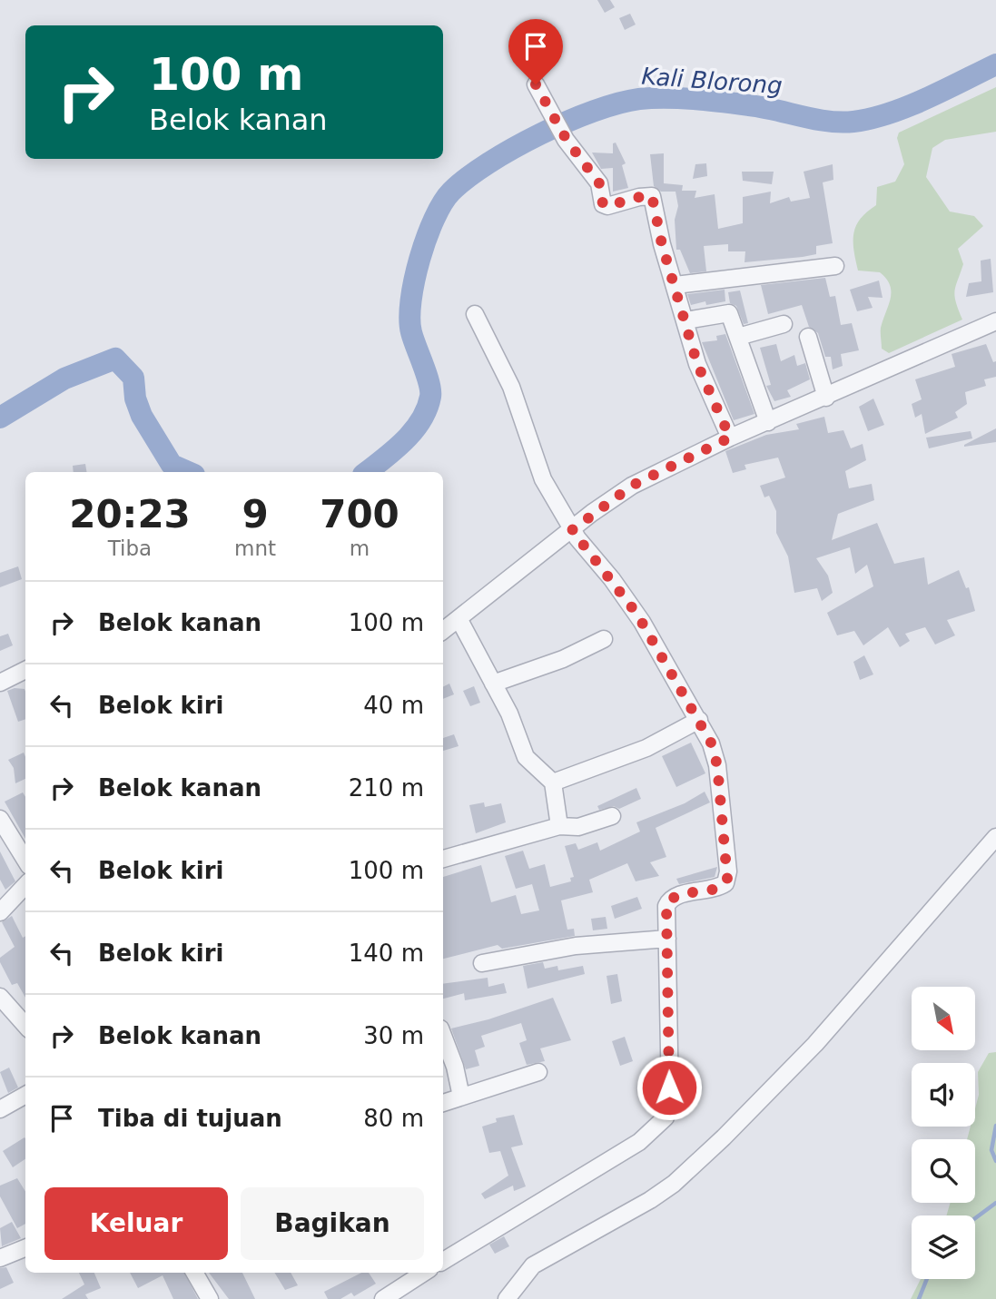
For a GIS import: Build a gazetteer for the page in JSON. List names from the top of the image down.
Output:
{
  "water": ["Kali Blorong"],
  "north": "bottom right",
  "page": {
    "turn": ["100 m", "Belok kanan"],
    "eta": [
      "20:23",
      "Tiba",
      "9",
      "mnt",
      "700",
      "m"
    ],
    "list": [
      {
        "name": "Belok kanan",
        "value": "100 m"
      },
      {
        "name": "Belok kiri",
        "value": "40 m"
      },
      {
        "name": "Belok kanan",
        "value": "210 m"
      },
      {
        "name": "Belok kiri",
        "value": "100 m"
      },
      {
        "name": "Belok kiri",
        "value": "140 m"
      },
      {
        "name": "Belok kanan",
        "value": "30 m"
      },
      {
        "name": "Tiba di tujuan",
        "value": "80 m"
      }
    ],
    "buttons": ["Keluar", "Bagikan"]
  }
}
